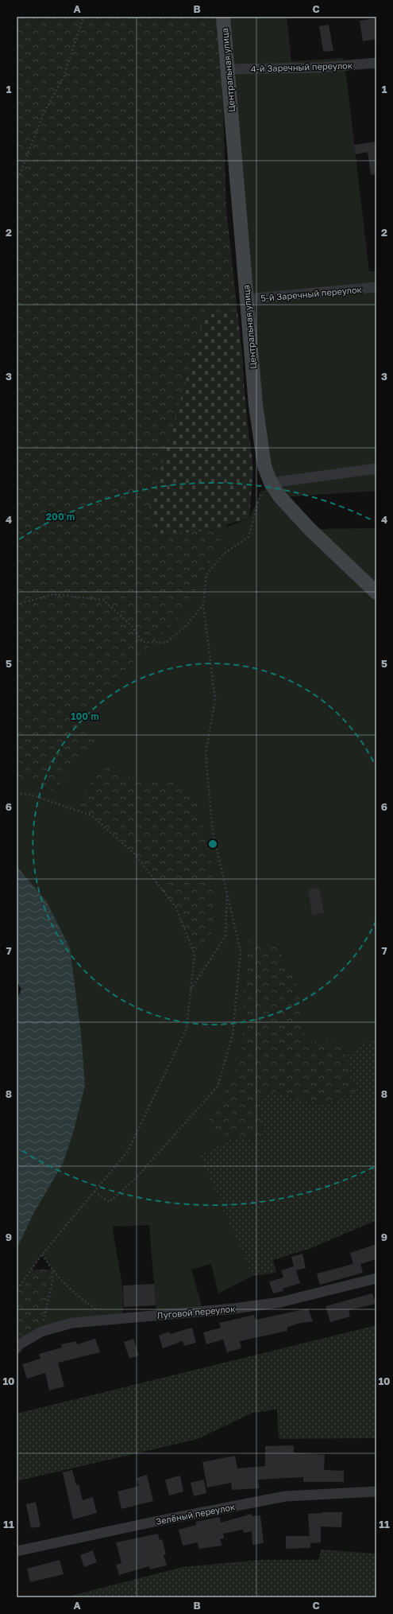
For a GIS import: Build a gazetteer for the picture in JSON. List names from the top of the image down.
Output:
{
  "streets": {
    "street": [
      "4-й Заречный переулок",
      "Центральная улица",
      "5-й Заречный переулок",
      "Луговой переулок",
      "Зелёный переулок"
    ]
  },
  "crossings": [
    ["4-й Заречный переулок", "Центральная улица"],
    ["Центральная улица", "5-й Заречный переулок"]
  ],
  "grid": {
    "columns": ["A", "B", "C"],
    "rows": [
      "1",
      "2",
      "3",
      "4",
      "5",
      "6",
      "7",
      "8",
      "9",
      "10",
      "11"
    ]
  },
  "rings": ["200 m", "100 m"]
}
